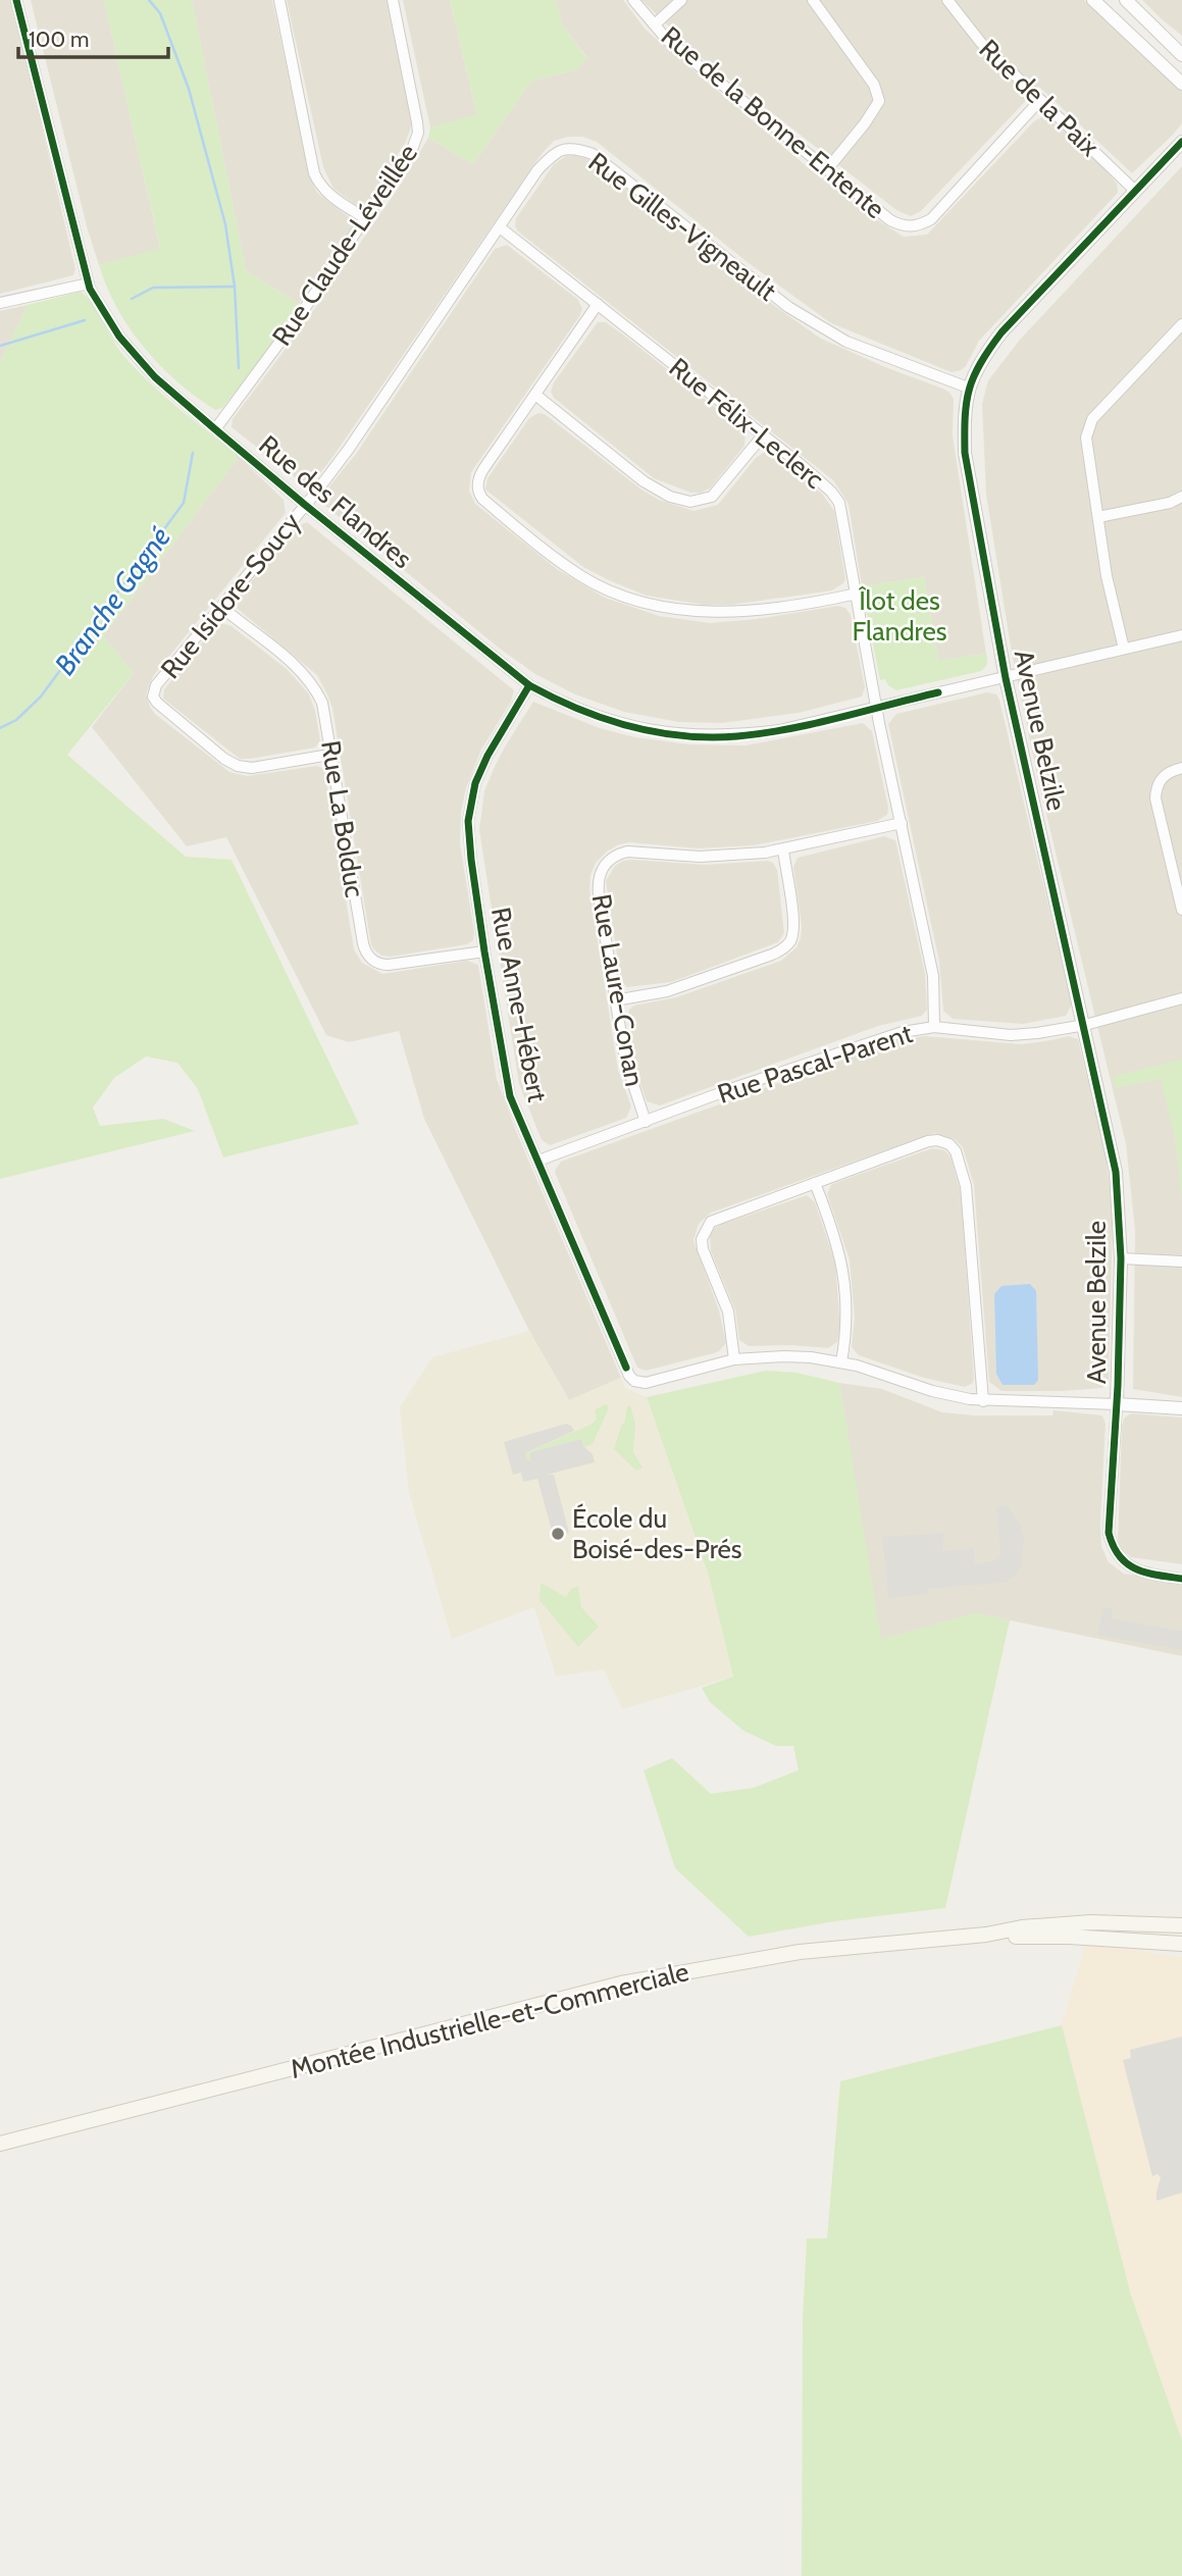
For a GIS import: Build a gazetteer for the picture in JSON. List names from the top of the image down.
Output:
{
  "streets": {
    "main road": ["Montée Industrielle-et-Commerciale"],
    "street": [
      "Rue de la Paix",
      "Rue de la Bonne-Entente",
      "Rue Gilles-Vigneault",
      "Rue Claude-Léveillée",
      "Rue Félix-Leclerc",
      "Rue des Flandres",
      "Rue Isidore-Soucy",
      "Avenue Belzile",
      "Rue La Bolduc",
      "Rue Laure-Conan",
      "Rue Anne-Hébert",
      "Rue Pascal-Parent"
    ]
  },
  "crossings": [
    ["Rue de la Paix", "Rue de la Bonne-Entente"],
    ["Rue de la Paix", "Avenue Belzile"],
    ["Rue Gilles-Vigneault", "Rue Félix-Leclerc"],
    ["Rue Gilles-Vigneault", "Rue des Flandres"],
    ["Rue Gilles-Vigneault", "Rue Isidore-Soucy"],
    ["Rue Gilles-Vigneault", "Avenue Belzile"],
    ["Rue Claude-Léveillée", "Rue des Flandres"],
    ["Rue Félix-Leclerc", "Rue des Flandres"],
    ["Rue Félix-Leclerc", "Rue Laure-Conan"],
    ["Rue Félix-Leclerc", "Rue Pascal-Parent"],
    ["Rue des Flandres", "Rue Isidore-Soucy"],
    ["Rue des Flandres", "Avenue Belzile"],
    ["Rue des Flandres", "Rue Anne-Hébert"],
    ["Rue Isidore-Soucy", "Rue La Bolduc"],
    ["Avenue Belzile", "Rue Pascal-Parent"],
    ["Rue La Bolduc", "Rue Anne-Hébert"],
    ["Rue Laure-Conan", "Rue Pascal-Parent"],
    ["Rue Anne-Hébert", "Rue Pascal-Parent"]
  ],
  "water": ["Branche Gagné"],
  "parks": ["Îlot des Flandres"],
  "places": ["École du Boisé-des-Prés"],
  "scale_bar": "100 m"
}
